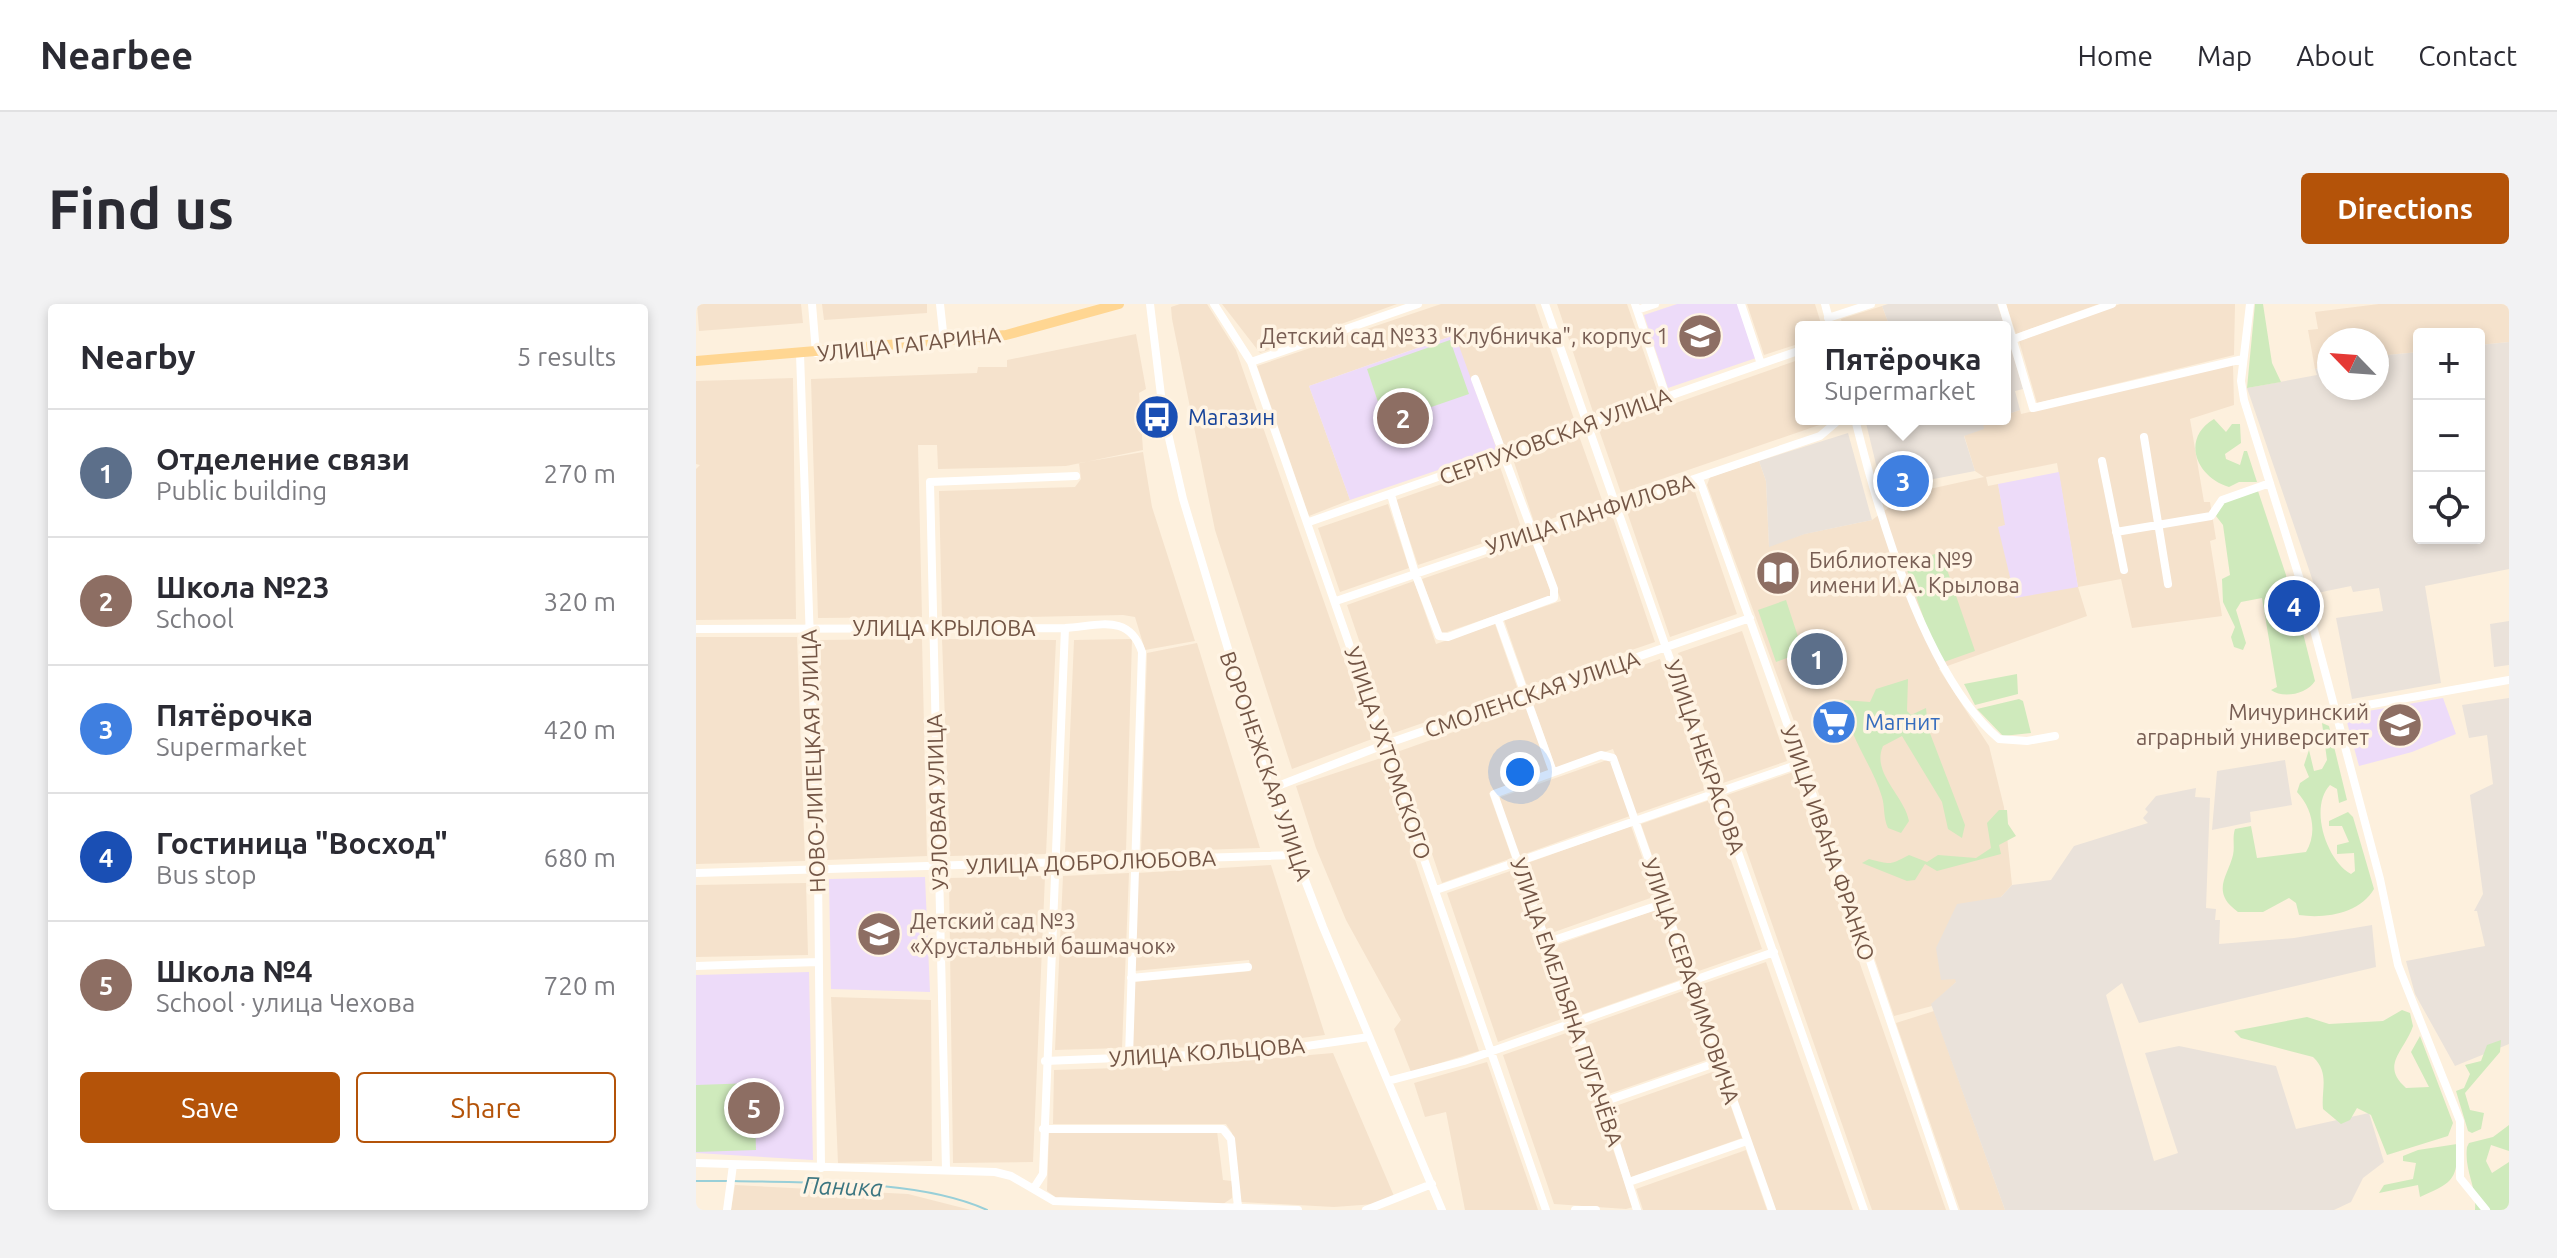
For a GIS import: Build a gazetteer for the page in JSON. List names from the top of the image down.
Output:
{
  "streets": {
    "main road": ["УЛИЦА ГАГАРИНА"],
    "street": [
      "СЕРПУХОВСКАЯ УЛИЦА",
      "УЛИЦА ПАНФИЛОВА",
      "УЛИЦА КРЫЛОВА",
      "СМОЛЕНСКАЯ УЛИЦА",
      "УЛИЦА УХТОМСКОГО",
      "УЛИЦА НЕКРАСОВА",
      "НОВО-ЛИПЕЦКАЯ УЛИЦА",
      "ВОРОНЕЖСКАЯ УЛИЦА",
      "УЗЛОВАЯ УЛИЦА",
      "УЛИЦА ИВАНА ФРАНКО",
      "УЛИЦА ДОБРОЛЮБОВА",
      "УЛИЦА СЕРАФИМОВИЧА",
      "УЛИЦА ЕМЕЛЬЯНА ПУГАЧЁВА",
      "УЛИЦА КОЛЬЦОВА"
    ]
  },
  "crossings": [
    ["УЛИЦА ГАГАРИНА", "НОВО-ЛИПЕЦКАЯ УЛИЦА"],
    ["СЕРПУХОВСКАЯ УЛИЦА", "УЛИЦА УХТОМСКОГО"],
    ["СЕРПУХОВСКАЯ УЛИЦА", "УЛИЦА НЕКРАСОВА"],
    ["УЛИЦА ПАНФИЛОВА", "УЛИЦА УХТОМСКОГО"],
    ["УЛИЦА ПАНФИЛОВА", "УЛИЦА НЕКРАСОВА"],
    ["УЛИЦА ПАНФИЛОВА", "УЛИЦА ИВАНА ФРАНКО"],
    ["УЛИЦА КРЫЛОВА", "НОВО-ЛИПЕЦКАЯ УЛИЦА"],
    ["УЛИЦА КРЫЛОВА", "УЗЛОВАЯ УЛИЦА"],
    ["УЛИЦА КРЫЛОВА", "УЛИЦА ДОБРОЛЮБОВА"],
    ["СМОЛЕНСКАЯ УЛИЦА", "УЛИЦА УХТОМСКОГО"],
    ["СМОЛЕНСКАЯ УЛИЦА", "УЛИЦА НЕКРАСОВА"],
    ["СМОЛЕНСКАЯ УЛИЦА", "ВОРОНЕЖСКАЯ УЛИЦА"],
    ["СМОЛЕНСКАЯ УЛИЦА", "УЛИЦА ИВАНА ФРАНКО"],
    ["НОВО-ЛИПЕЦКАЯ УЛИЦА", "УЛИЦА ДОБРОЛЮБОВА"],
    ["ВОРОНЕЖСКАЯ УЛИЦА", "УЛИЦА ДОБРОЛЮБОВА"],
    ["ВОРОНЕЖСКАЯ УЛИЦА", "УЛИЦА КОЛЬЦОВА"],
    ["УЗЛОВАЯ УЛИЦА", "УЛИЦА ДОБРОЛЮБОВА"],
    ["УЛИЦА СЕРАФИМОВИЧА", "УЛИЦА ЕМЕЛЬЯНА ПУГАЧЁВА"]
  ],
  "water": ["Паника"],
  "places": {
    "school or university": ["Детский сад №33 \"Клубничка\", корпус 1", "Мичуринский аграрный университет", "Детский сад №3 «Хрустальный башмачок»"],
    "bus stop": ["Магазин"],
    "library": ["Библиотека №9 имени И.А. Крылова"],
    "supermarket": ["Магнит"]
  },
  "north": "top left",
  "page": {
    "header": "Nearbee",
    "nav": [
      "Home",
      "Map",
      "About",
      "Contact"
    ],
    "buttons": [
      "Directions",
      ["Save", "Share"]
    ],
    "title": "Find us",
    "heading": ["Nearby", "5 results"],
    "popup": ["Пятёрочка", "Supermarket"],
    "map_buttons": ["+", "−"],
    "pins": [
      "2",
      "3",
      "4",
      "1",
      "5"
    ],
    "list": [
      {
        "mark": "1",
        "name": "Отделение связи",
        "note": "Public building",
        "value": "270 m"
      },
      {
        "mark": "2",
        "name": "Школа №23",
        "note": "School",
        "value": "320 m"
      },
      {
        "mark": "3",
        "name": "Пятёрочка",
        "note": "Supermarket",
        "value": "420 m"
      },
      {
        "mark": "4",
        "name": "Гостиница \"Восход\"",
        "note": "Bus stop",
        "value": "680 m"
      },
      {
        "mark": "5",
        "name": "Школа №4",
        "note": "School · улица Чехова",
        "value": "720 m"
      }
    ]
  }
}
